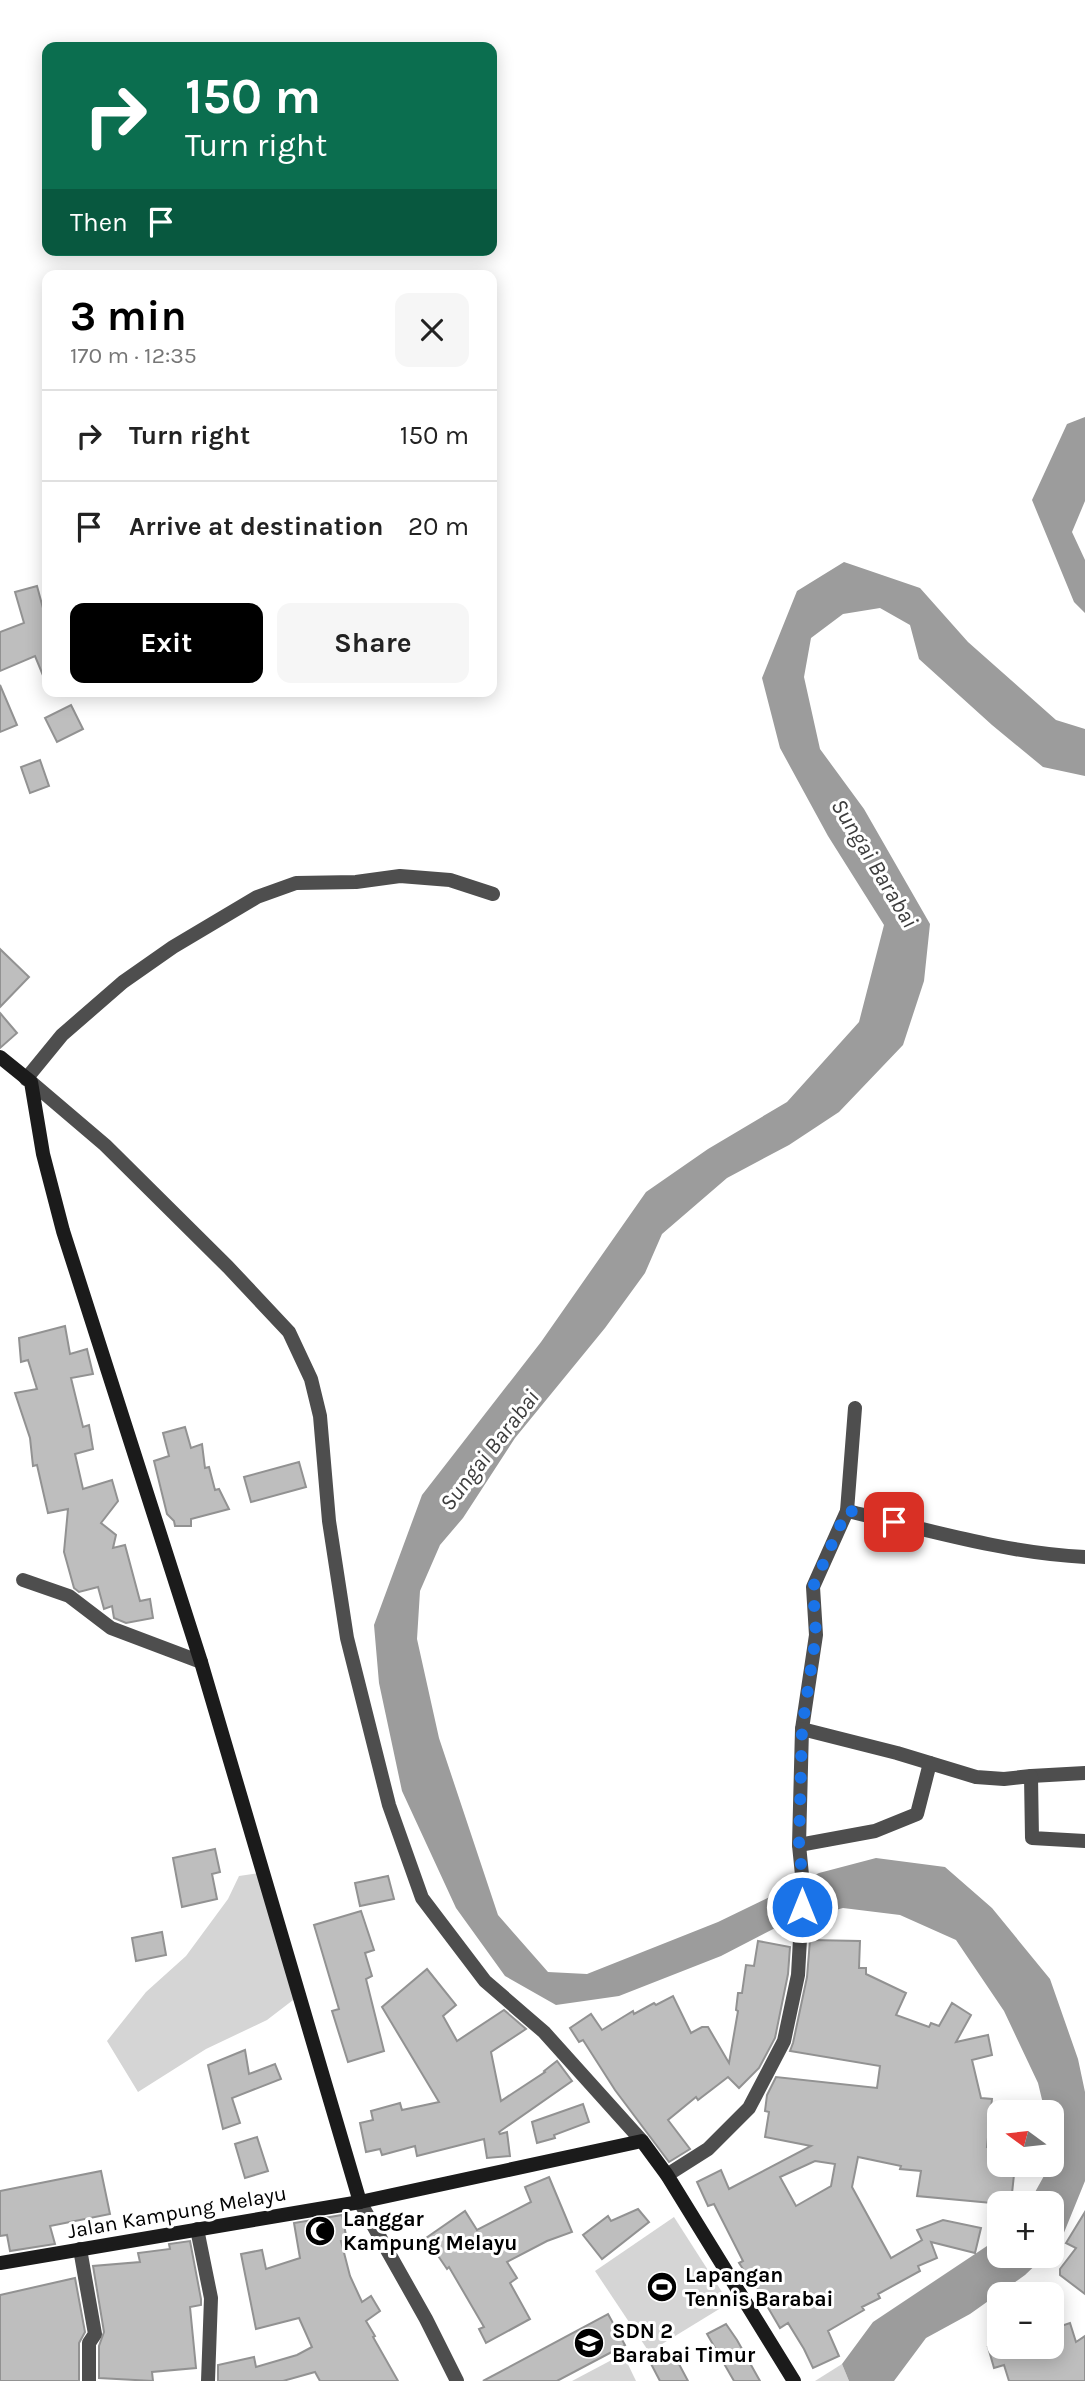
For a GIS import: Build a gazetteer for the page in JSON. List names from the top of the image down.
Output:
{
  "streets": {
    "main road": ["Jalan Kampung Melayu"]
  },
  "water": ["Sungai Barabai"],
  "places": {
    "mosque": ["Langgar Kampung Melayu"],
    "sports": ["Lapangan Tennis Barabai"],
    "school or university": ["SDN 2 Barabai Timur"]
  },
  "north": "left",
  "page": {
    "turn": ["150 m", "Turn right"],
    "then": "Then",
    "heading": ["3 min", "170 m · 12:35"],
    "list": [
      {
        "name": "Turn right",
        "value": "150 m"
      },
      {
        "name": "Arrive at destination",
        "value": "20 m"
      }
    ],
    "buttons": ["Exit", "Share"],
    "map_buttons": ["+", "−"]
  }
}
